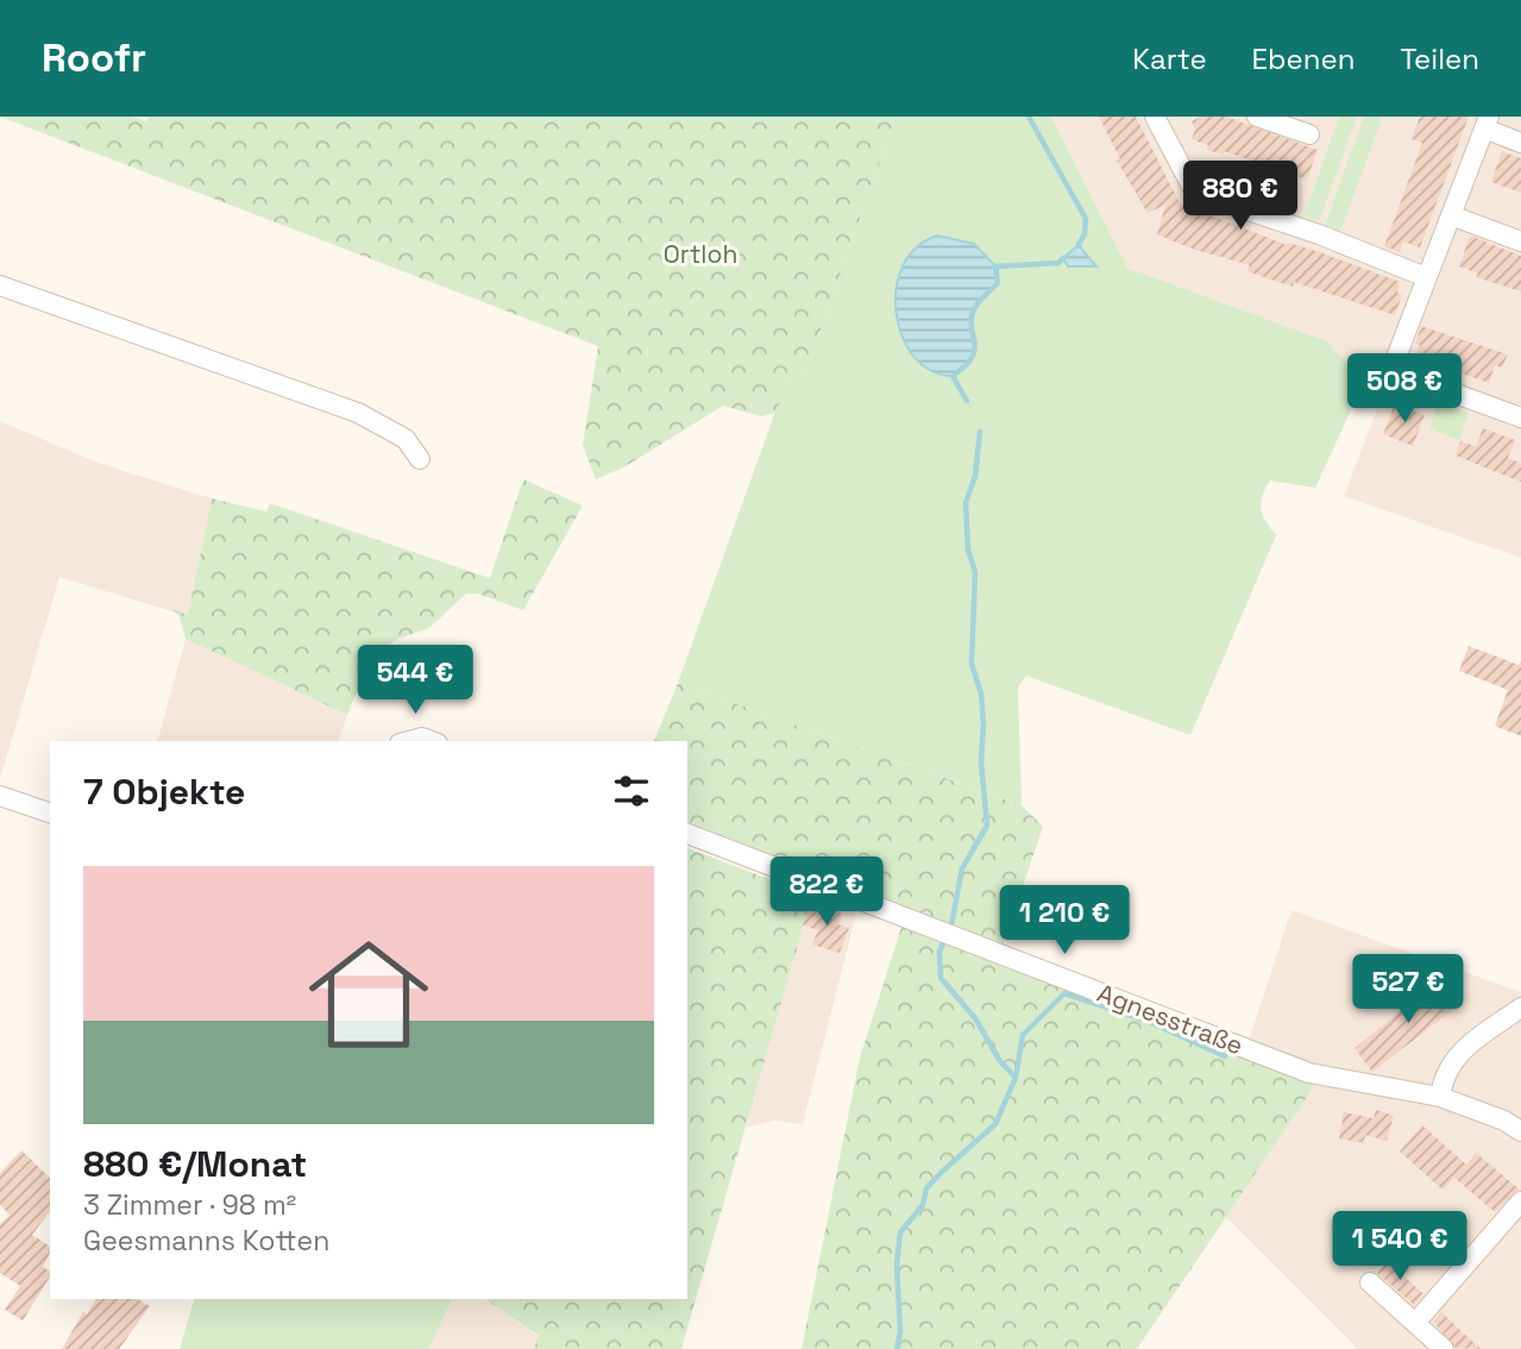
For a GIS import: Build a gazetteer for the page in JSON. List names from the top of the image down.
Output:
{
  "streets": {
    "street": ["Agnesstraße"]
  },
  "parks": ["Ortloh"],
  "page": {
    "header": "Roofr",
    "nav": ["Karte", "Ebenen", "Teilen"],
    "price": [
      "880 €",
      "508 €",
      "544 €",
      "822 €",
      "1 210 €",
      "527 €",
      "1 540 €"
    ],
    "heading": "7 Objekte",
    "list": [
      {
        "name": "880 €/Monat",
        "note": "3 Zimmer · 98 m² · Geesmanns Kotten"
      }
    ]
  }
}
